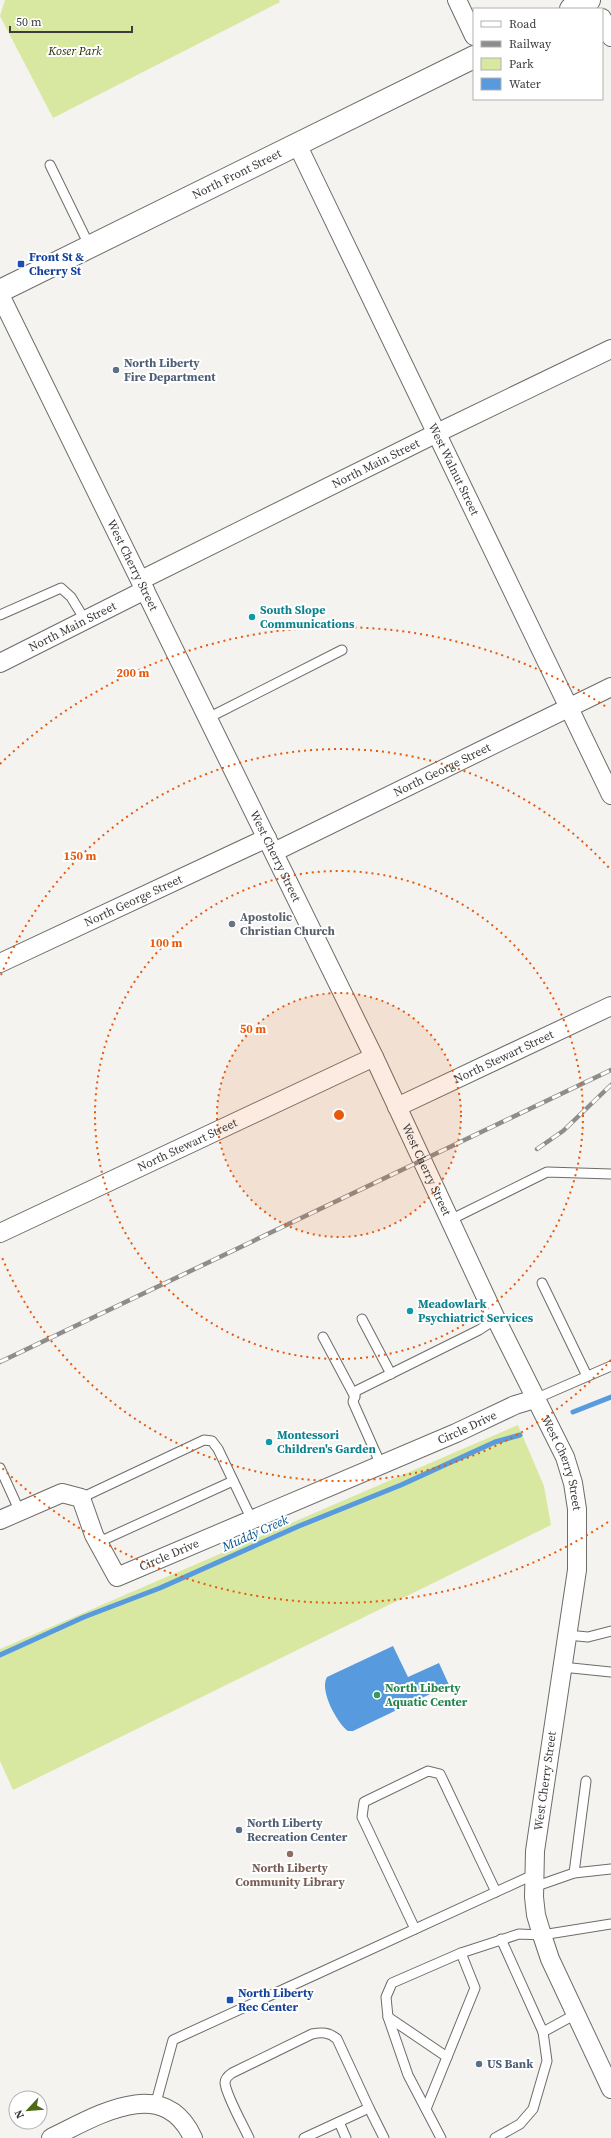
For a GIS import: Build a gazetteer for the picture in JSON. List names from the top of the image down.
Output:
{
  "streets": {
    "street": [
      "North Front Street",
      "North Main Street",
      "West Walnut Street",
      "West Cherry Street",
      "North George Street",
      "North Stewart Street",
      "Circle Drive"
    ]
  },
  "crossings": [
    ["North Front Street", "West Walnut Street"],
    ["North Main Street", "West Walnut Street"],
    ["North Main Street", "West Cherry Street"],
    ["West Walnut Street", "North George Street"],
    ["West Cherry Street", "North George Street"],
    ["West Cherry Street", "North Stewart Street"],
    ["West Cherry Street", "Circle Drive"]
  ],
  "water": ["Muddy Creek"],
  "parks": ["Koser Park"],
  "places": {
    "transit": ["Front St & Cherry St", "North Liberty Rec Center"],
    "other": [
      "North Liberty Fire Department",
      "South Slope Communications",
      "Apostolic Christian Church",
      "Meadowlark Psychiatrict Services",
      "Montessori Children's Garden",
      "North Liberty Aquatic Center",
      "North Liberty Recreation Center",
      "North Liberty Community Library",
      "US Bank"
    ]
  },
  "legend": [
    "Road",
    "Railway",
    "Park",
    "Water"
  ],
  "scale_bar": "50 m",
  "north": "bottom left",
  "rings": [
    "200 m",
    "150 m",
    "100 m",
    "50 m"
  ]
}
